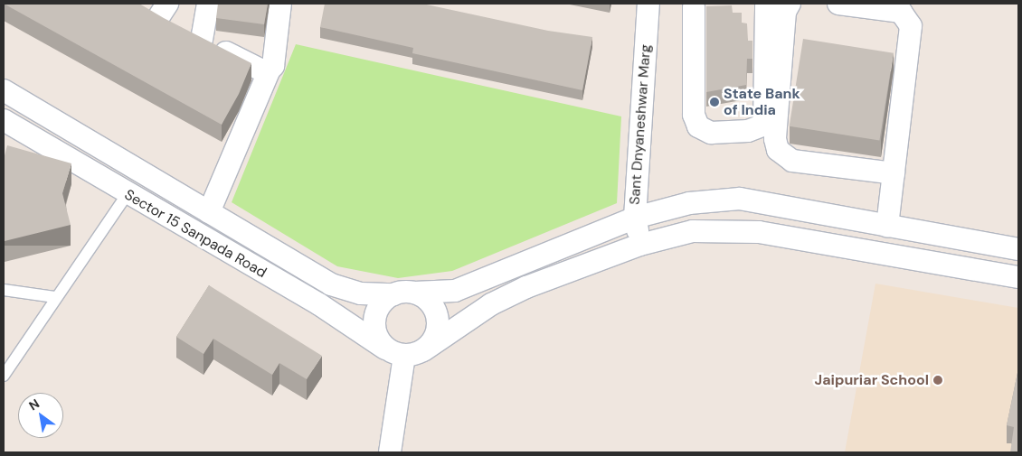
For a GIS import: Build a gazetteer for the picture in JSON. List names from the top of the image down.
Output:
{
  "streets": {
    "street": ["Sant Dnyaneshwar Marg", "Sector 15 Sanpada Road"]
  },
  "places": ["State Bank of India", "Jaipuriar School"],
  "north": "top left"
}
